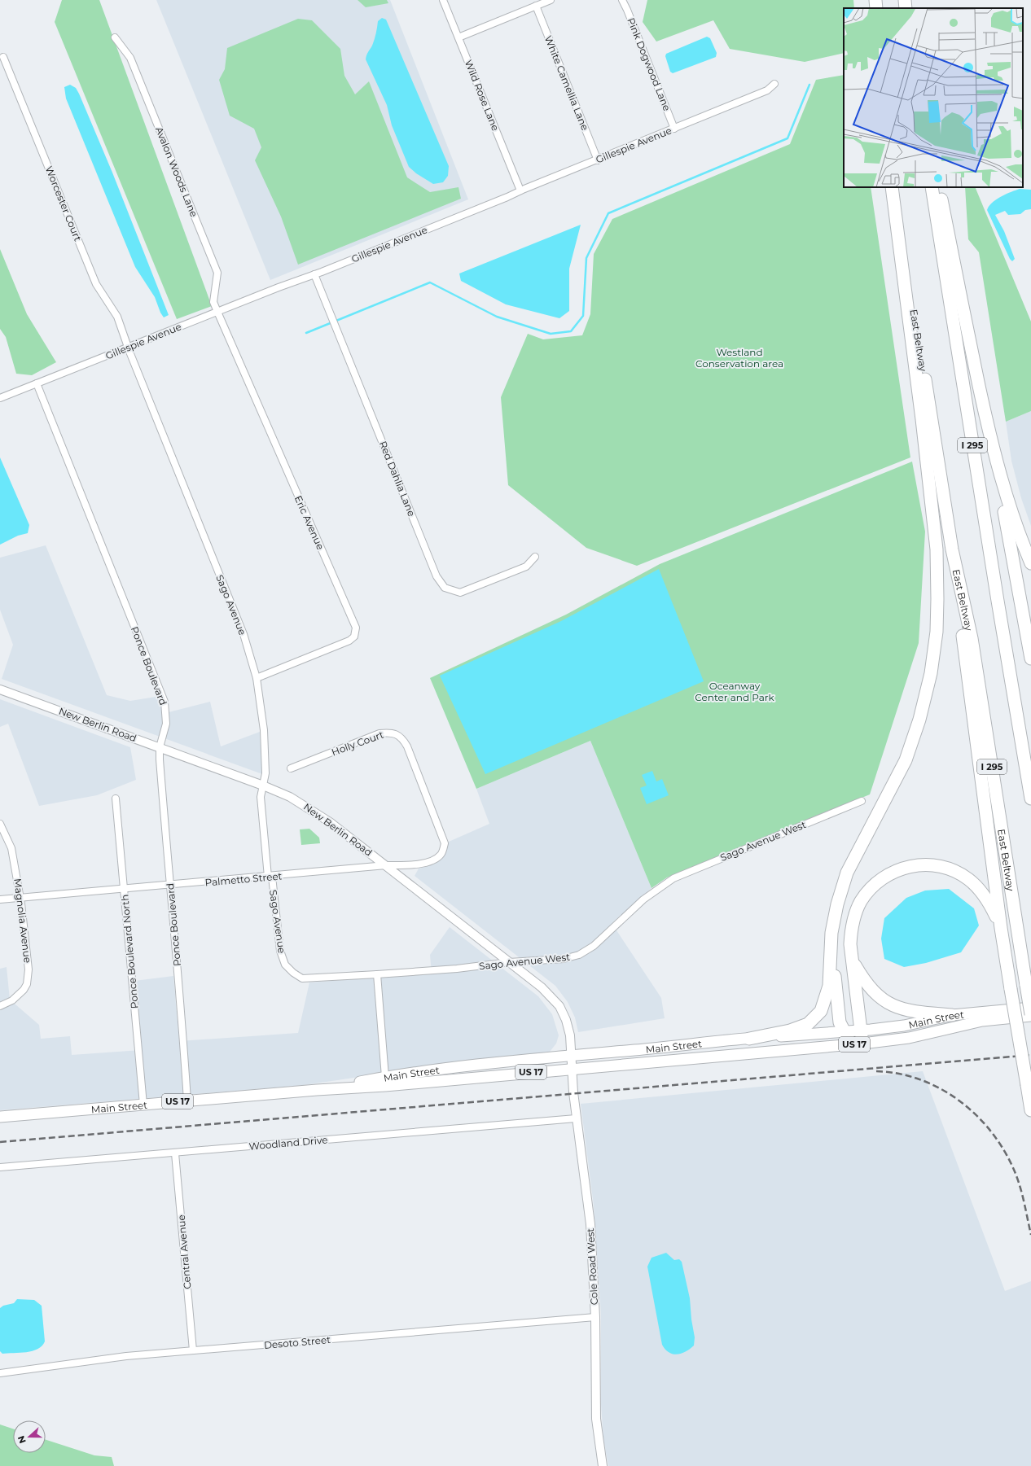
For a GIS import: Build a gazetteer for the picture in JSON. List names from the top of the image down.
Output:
{
  "streets": {
    "highway": ["East Beltway", "I 295"],
    "main road": ["Main Street", "US 17"],
    "street": [
      "Pink Dogwood Lane",
      "White Camellia Lane",
      "Wild Rose Lane",
      "Gillespie Avenue",
      "Avalon Woods Lane",
      "Worcester Court",
      "Red Dahlia Lane",
      "Eric Avenue",
      "Sago Avenue",
      "Ponce Boulevard",
      "New Berlin Road",
      "Holly Court",
      "Sago Avenue West",
      "Palmetto Street",
      "Magnolia Avenue",
      "Ponce Boulevard North",
      "Woodland Drive",
      "Central Avenue",
      "Cole Road West",
      "Desoto Street"
    ]
  },
  "crossings": [
    ["Pink Dogwood Lane", "Gillespie Avenue"],
    ["White Camellia Lane", "Gillespie Avenue"],
    ["Wild Rose Lane", "Gillespie Avenue"],
    ["Gillespie Avenue", "Avalon Woods Lane"],
    ["Gillespie Avenue", "Worcester Court"],
    ["Gillespie Avenue", "Red Dahlia Lane"],
    ["Gillespie Avenue", "Eric Avenue"],
    ["Gillespie Avenue", "Sago Avenue"],
    ["Gillespie Avenue", "Ponce Boulevard"],
    ["Avalon Woods Lane", "Eric Avenue"],
    ["Worcester Court", "Sago Avenue"],
    ["East Beltway", "Main Street"],
    ["Eric Avenue", "Sago Avenue"],
    ["Sago Avenue", "New Berlin Road"],
    ["Sago Avenue", "Sago Avenue West"],
    ["Sago Avenue", "Palmetto Street"],
    ["Ponce Boulevard", "New Berlin Road"],
    ["Ponce Boulevard", "Palmetto Street"],
    ["Ponce Boulevard", "Main Street"],
    ["New Berlin Road", "Sago Avenue West"],
    ["New Berlin Road", "Palmetto Street"],
    ["New Berlin Road", "Main Street"],
    ["New Berlin Road", "Cole Road West"],
    ["Holly Court", "Palmetto Street"],
    ["Palmetto Street", "Magnolia Avenue"],
    ["Palmetto Street", "Ponce Boulevard North"],
    ["Ponce Boulevard North", "Main Street"],
    ["Main Street", "Cole Road West"],
    ["Woodland Drive", "Central Avenue"],
    ["Woodland Drive", "Cole Road West"],
    ["Central Avenue", "Desoto Street"],
    ["Cole Road West", "Desoto Street"]
  ],
  "parks": ["Westland Conservation area", "Oceanway Center and Park"],
  "north": "left"
}
